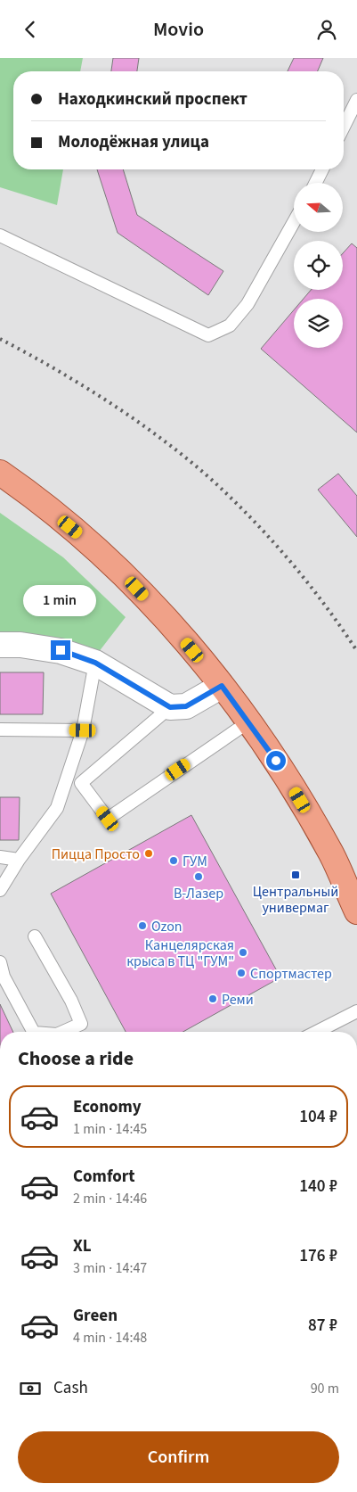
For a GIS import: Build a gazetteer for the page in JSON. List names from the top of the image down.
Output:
{
  "places": {
    "other": [
      "Пицца Просто",
      "ГУМ",
      "В-Лазер",
      "Ozon",
      "Канцелярская крыса в ТЦ \"ГУМ\"",
      "Спортмастер",
      "Реми"
    ],
    "transit": ["Центральный универмаг"]
  },
  "north": "left",
  "page": {
    "header": "Movio",
    "banner": ["Находкинский проспект", "Молодёжная улица"],
    "bubble": "1 min",
    "heading": "Choose a ride",
    "list": [
      {
        "name": "Economy",
        "note": "1 min · 14:45",
        "value": "104 ₽"
      },
      {
        "name": "Comfort",
        "note": "2 min · 14:46",
        "value": "140 ₽"
      },
      {
        "name": "XL",
        "note": "3 min · 14:47",
        "value": "176 ₽"
      },
      {
        "name": "Green",
        "note": "4 min · 14:48",
        "value": "87 ₽"
      }
    ],
    "pay": ["Cash", "90 m"],
    "buttons": "Confirm"
  }
}
